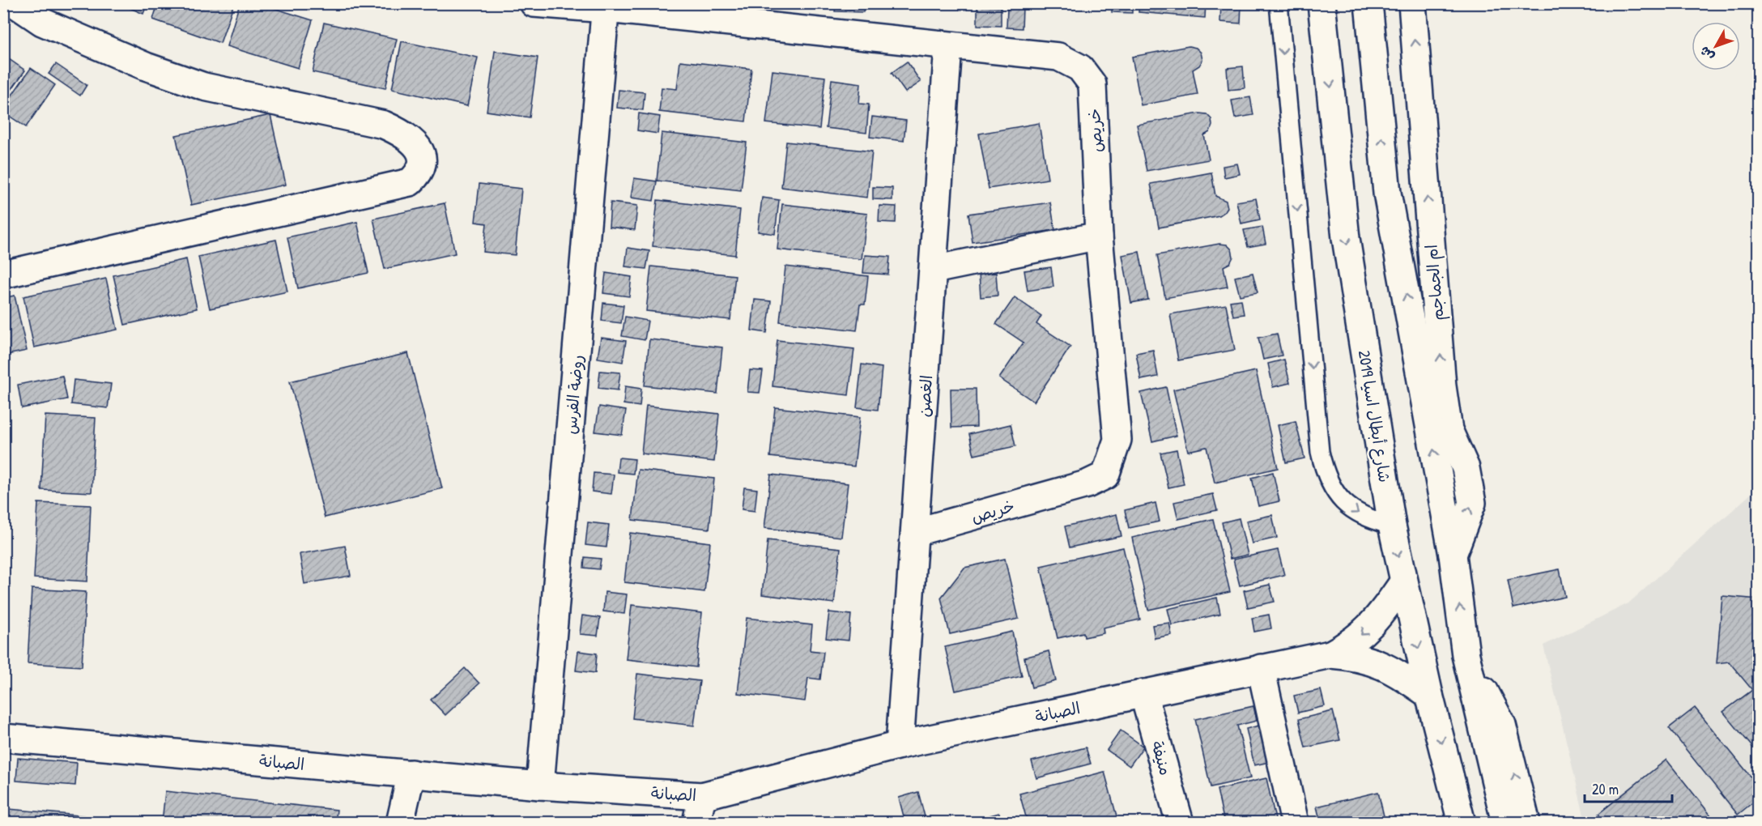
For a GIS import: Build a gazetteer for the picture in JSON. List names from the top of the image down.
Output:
{
  "streets": {
    "street": [
      "خريص",
      "ام الجماجم",
      "روضة الفرس",
      "الغصن",
      "شارع أبطال اسيا 2019",
      "الصبانة",
      "منيفة"
    ]
  },
  "crossings": [
    ["خريص", "روضة الفرس"],
    ["خريص", "الغصن"],
    ["روضة الفرس", "الصبانة"],
    ["الغصن", "الصبانة"],
    ["شارع أبطال اسيا 2019", "الصبانة"],
    ["الصبانة", "منيفة"]
  ],
  "scale_bar": "20 m",
  "north": "bottom left"
}
